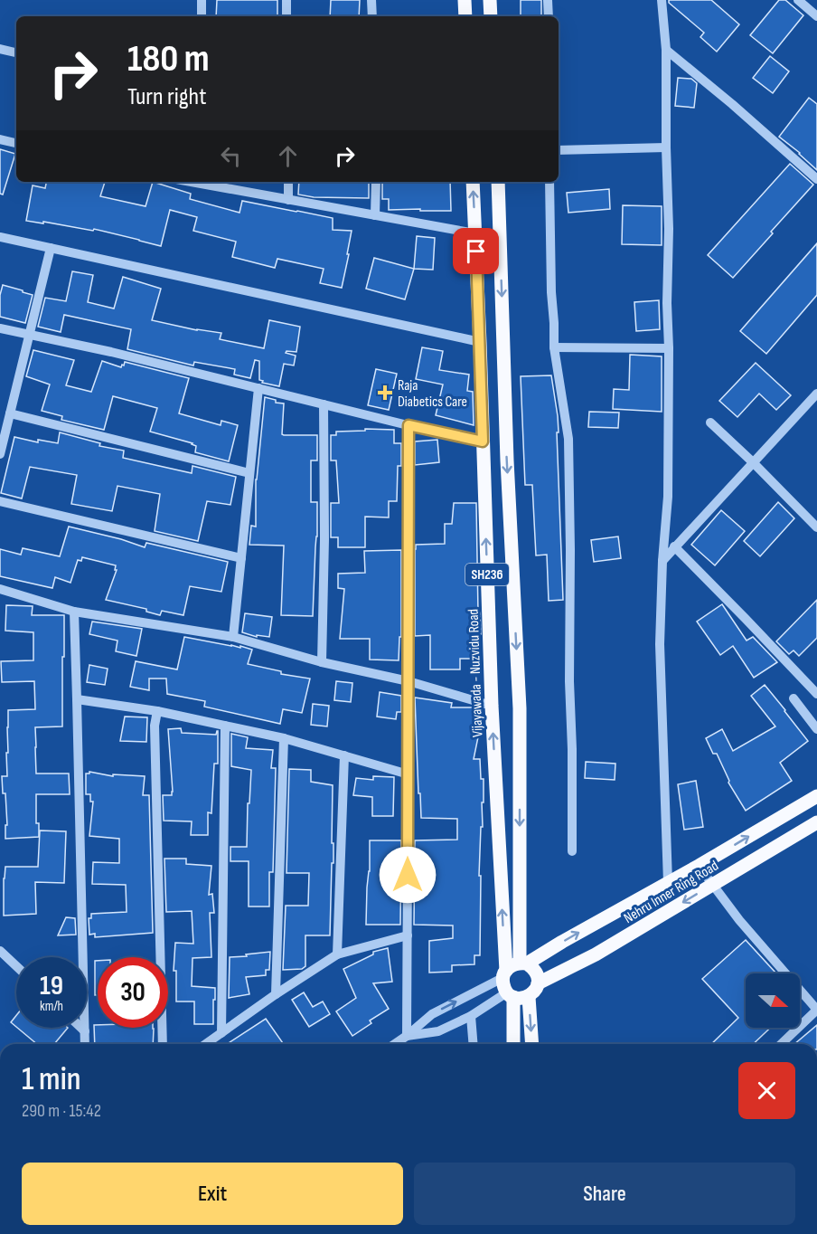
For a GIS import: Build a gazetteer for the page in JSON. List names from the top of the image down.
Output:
{
  "streets": {
    "main road": ["SH236", "Vijayawada - Nuzvidu Road", "Nehru Inner Ring Road"]
  },
  "crossings": [
    ["SH236", "Vijayawada - Nuzvidu Road"],
    ["SH236", "Nehru Inner Ring Road"],
    ["Vijayawada - Nuzvidu Road", "Nehru Inner Ring Road"]
  ],
  "places": {
    "health": ["Raja Diabetics Care"]
  },
  "north": "right",
  "page": {
    "turn": ["180 m", "Turn right"],
    "speed": "19 km/h",
    "limit": "30",
    "heading": ["1 min", "290 m · 15:42"],
    "buttons": ["Exit", "Share"]
  }
}
